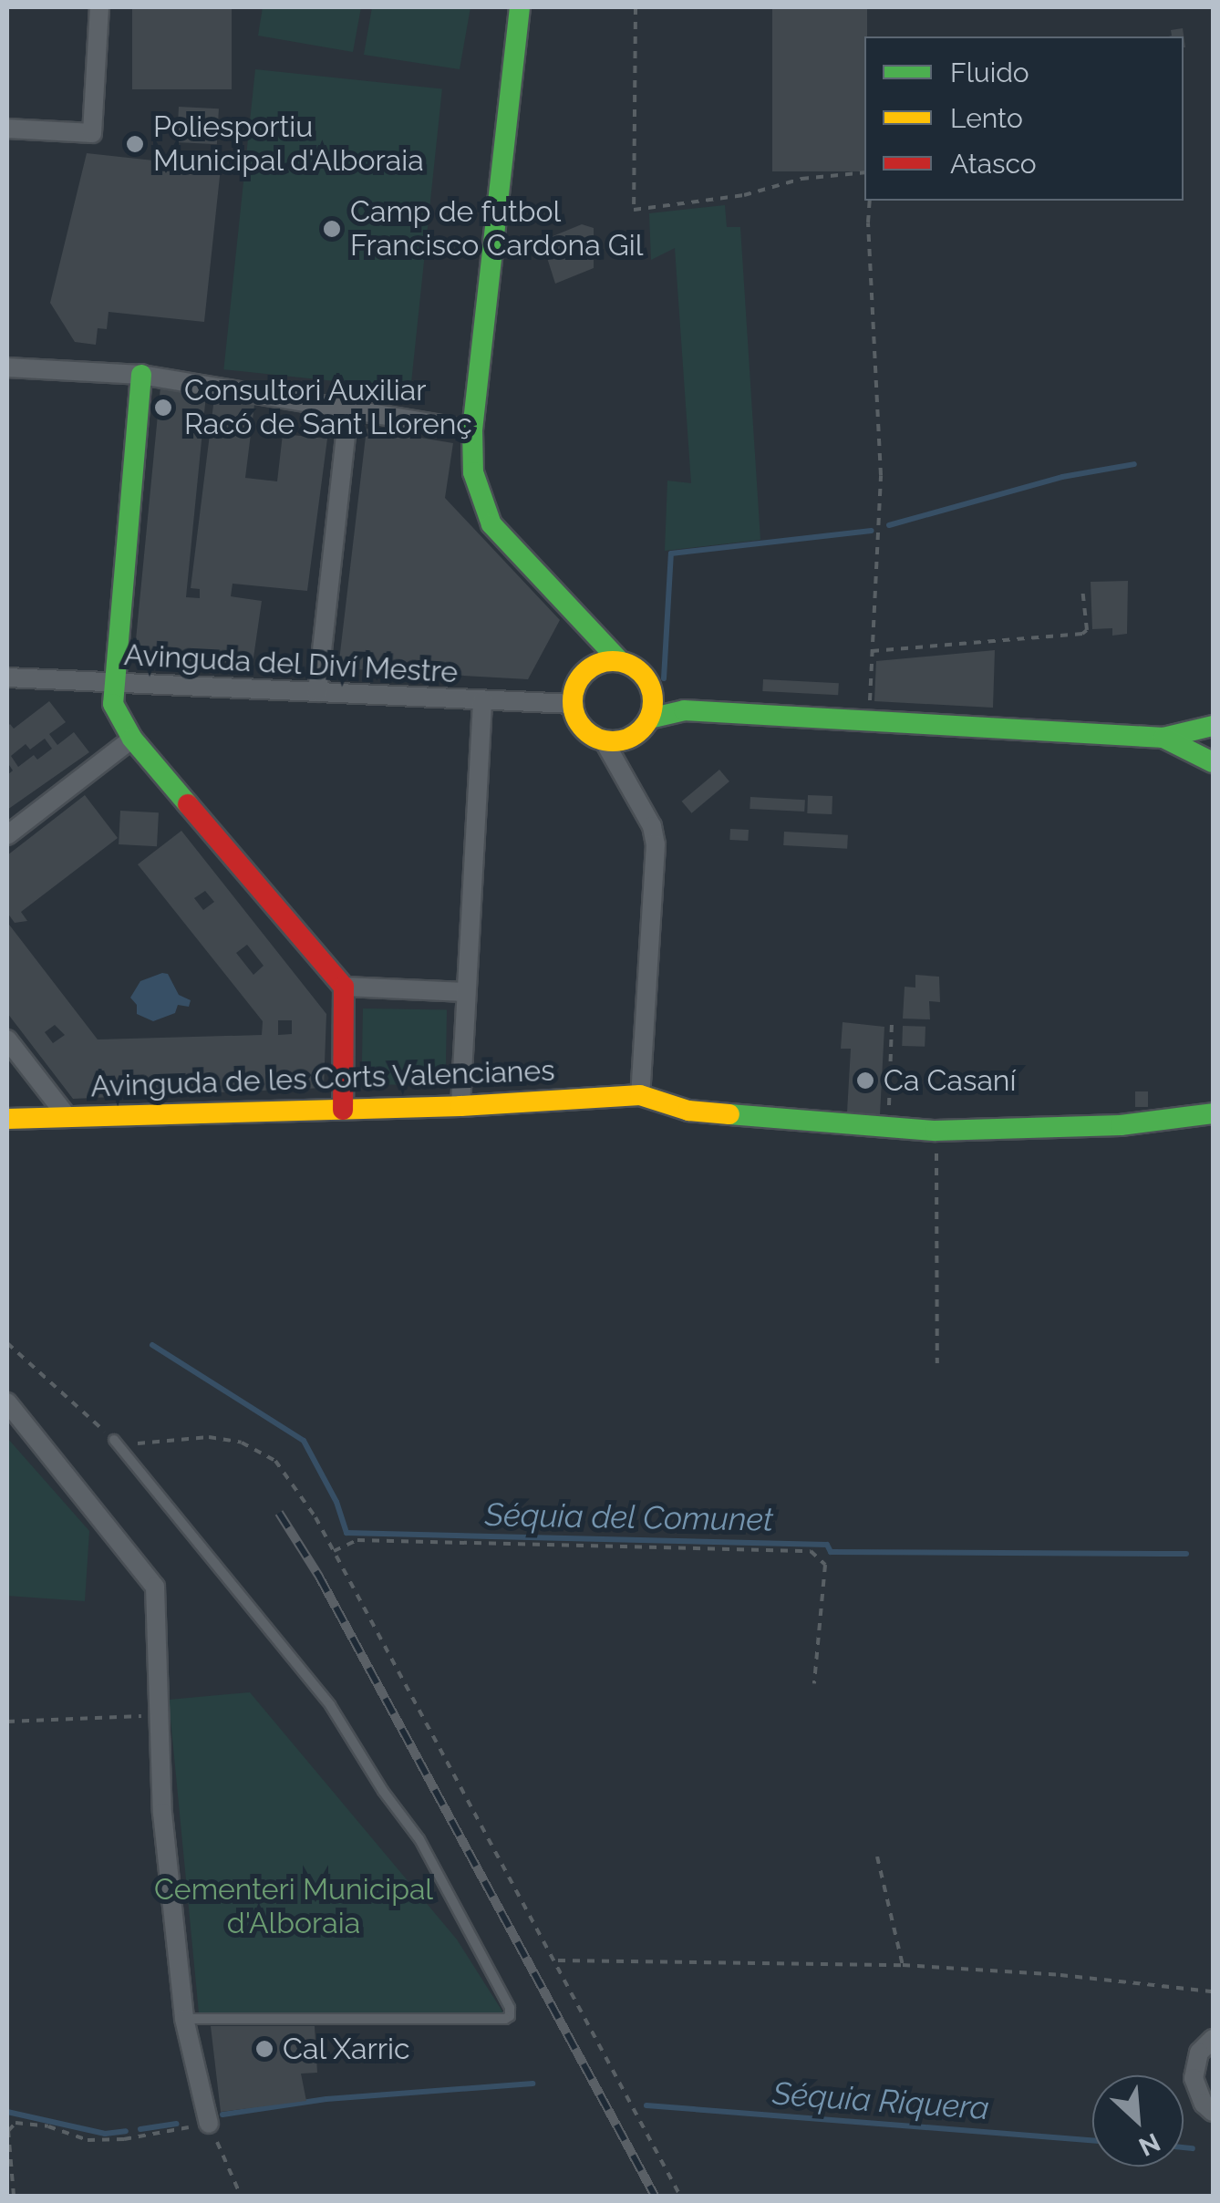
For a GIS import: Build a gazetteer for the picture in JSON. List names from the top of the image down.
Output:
{
  "streets": {
    "street": ["Avinguda del Diví Mestre", "Avinguda de les Corts Valencianes"]
  },
  "water": ["Séquia del Comunet", "Séquia Riquera"],
  "parks": ["Cementeri Municipal d'Alboraia"],
  "places": [
    "Poliesportiu Municipal d'Alboraia",
    "Camp de futbol Francisco Cardona Gil",
    "Consultori Auxiliar Racó de Sant Llorenç",
    "Ca Casaní",
    "Cal Xarric"
  ],
  "legend": ["Fluido", "Lento", "Atasco"],
  "north": "bottom right"
}
